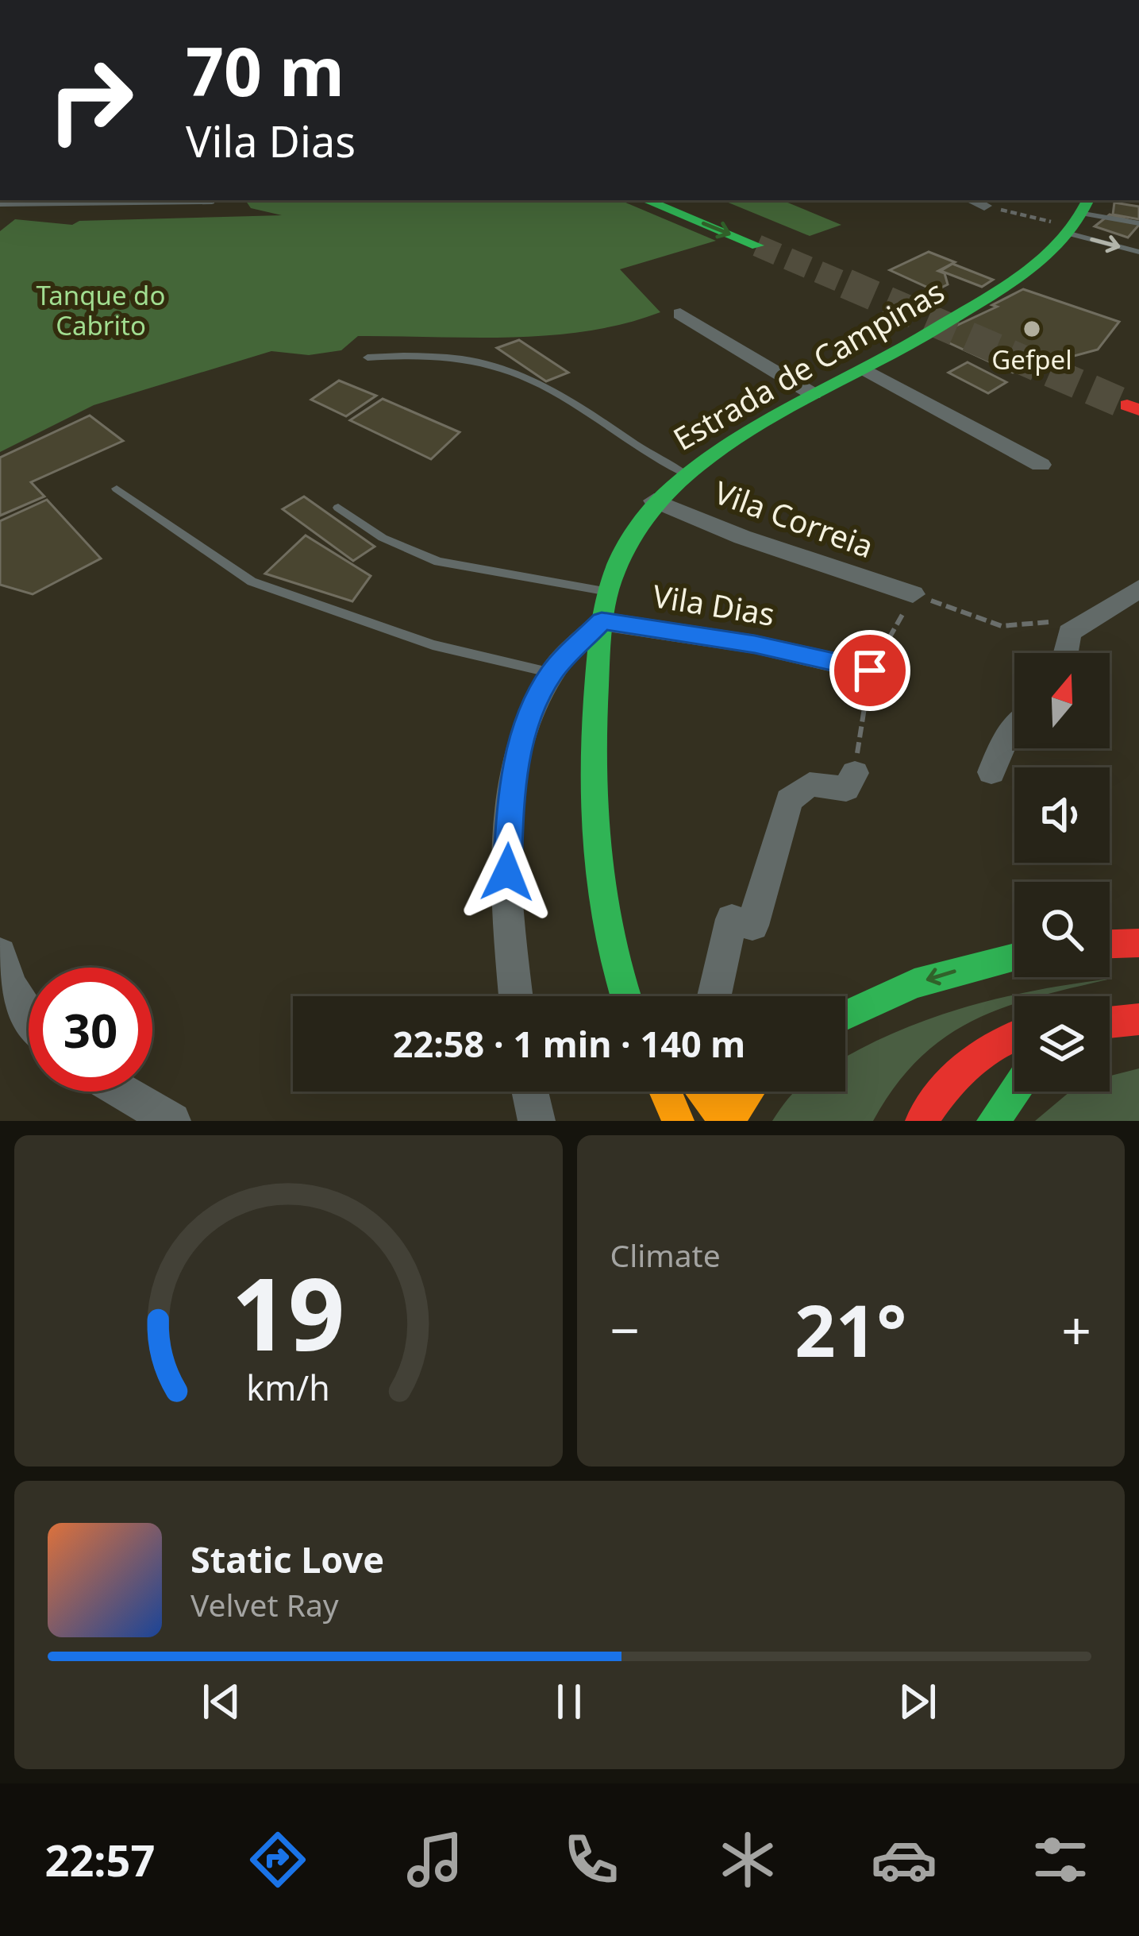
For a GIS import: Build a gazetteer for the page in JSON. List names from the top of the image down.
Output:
{
  "streets": {
    "main road": ["Estrada de Campinas"],
    "street": ["Vila Correia", "Vila Dias"]
  },
  "crossings": [
    ["Estrada de Campinas", "Vila Correia"],
    ["Estrada de Campinas", "Vila Dias"]
  ],
  "parks": ["Tanque do Cabrito"],
  "places": ["Gefpel"],
  "north": "top",
  "page": {
    "turn": ["70 m", "Vila Dias"],
    "limit": "30",
    "trip": "22:58 · 1 min · 140 m",
    "tile": "Climate",
    "heat": ["−", "21°", "+"],
    "song": ["Static Love", "Velvet Ray"],
    "tabs": "22:57",
    "gauge": ["19", "km/h"]
  }
}
